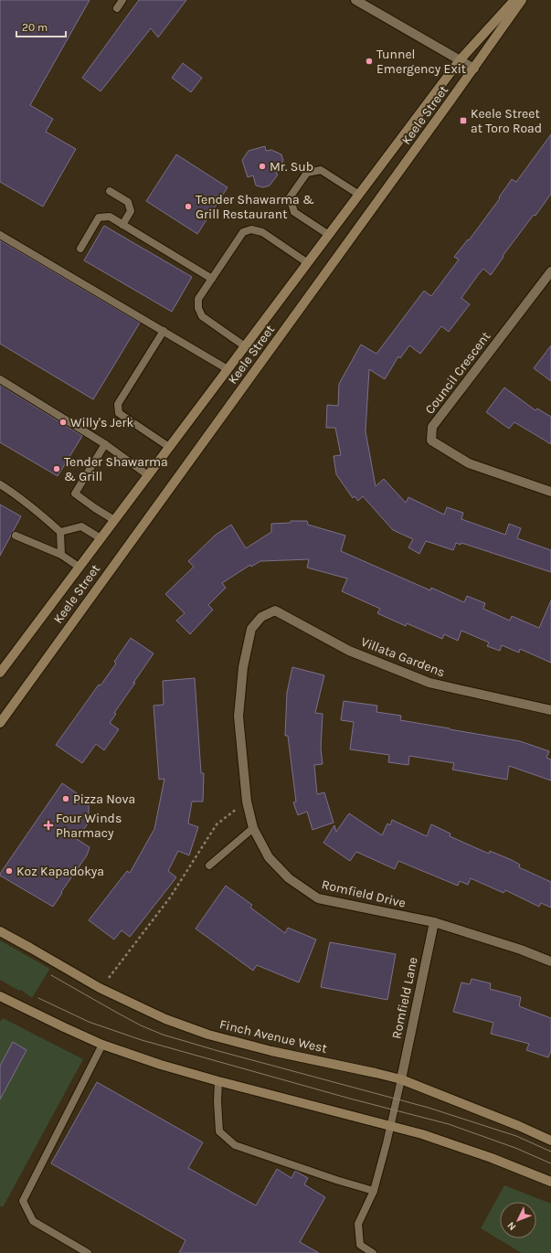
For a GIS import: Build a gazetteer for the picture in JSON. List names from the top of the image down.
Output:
{
  "streets": {
    "main road": ["Keele Street", "Finch Avenue West"],
    "street": [
      "Council Crescent",
      "Villata Gardens",
      "Romfield Drive",
      "Romfield Lane"
    ]
  },
  "crossings": [
    ["Villata Gardens", "Romfield Drive"],
    ["Romfield Drive", "Romfield Lane"],
    ["Romfield Lane", "Finch Avenue West"]
  ],
  "places": {
    "other": [
      "Tunnel Emergency Exit",
      "Mr. Sub",
      "Tender Shawarma & Grill Restaurant",
      "Willy's Jerk",
      "Tender Shawarma & Grill",
      "Pizza Nova",
      "Koz Kapadokya"
    ],
    "transit": ["Keele Street at Toro Road"],
    "health": ["Four Winds Pharmacy"]
  },
  "scale_bar": "20 m",
  "north": "bottom left"
}
